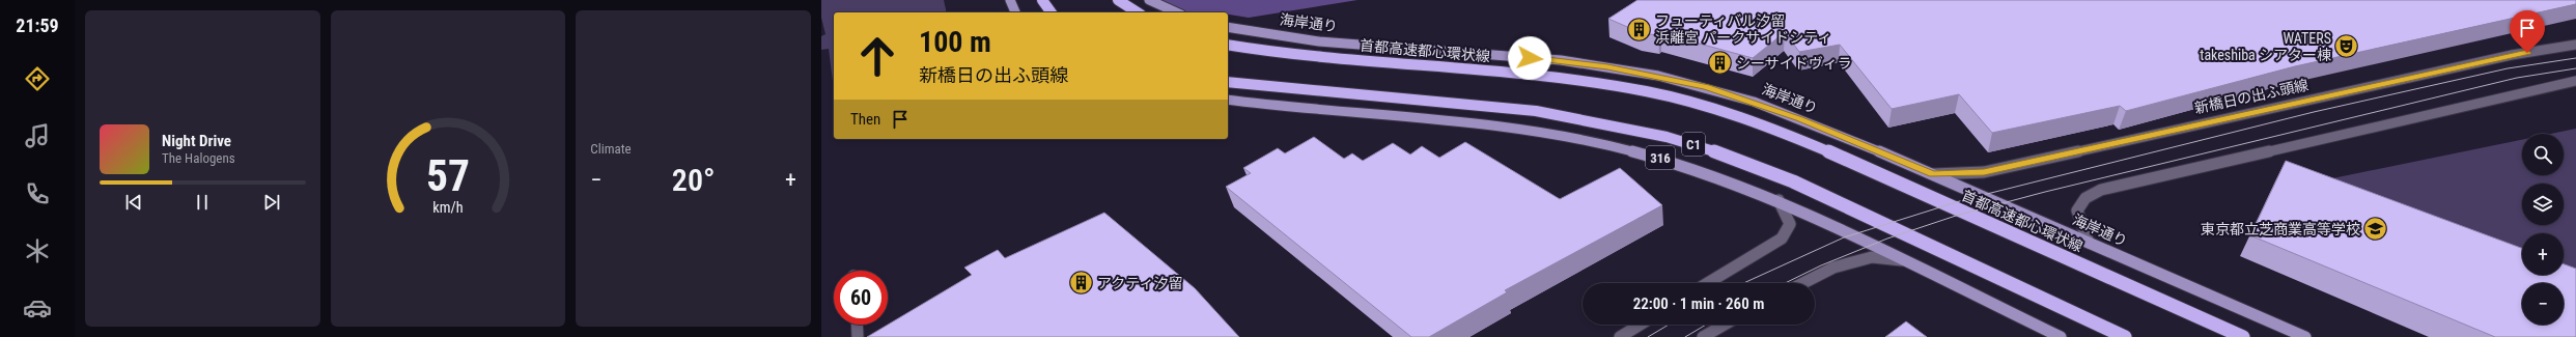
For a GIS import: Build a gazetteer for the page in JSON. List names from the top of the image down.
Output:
{
  "streets": {
    "highway": ["首都高速都心環状線", "C1"],
    "main road": ["海岸通り", "新橋日の出ふ頭線", "316"]
  },
  "crossings": [
    ["海岸通り", "新橋日の出ふ頭線"]
  ],
  "places": {
    "building": ["フューティバル汐留 浜離宮 パークサイドシティ", "シーサイドヴィラ", "アクティ汐留"],
    "theatre": ["WATERS takeshiba シアター棟"],
    "school or university": ["東京都立芝商業高等学校"]
  },
  "page": {
    "tabs": "21:59",
    "tile": "Climate",
    "turn": ["100 m", "新橋日の出ふ頭線"],
    "then": "Then",
    "song": ["Night Drive", "The Halogens"],
    "map_buttons": ["+", "−"],
    "heat": ["−", "20°", "+"],
    "limit": "60",
    "trip": "22:00 · 1 min · 260 m",
    "gauge": ["57", "km/h"]
  }
}
